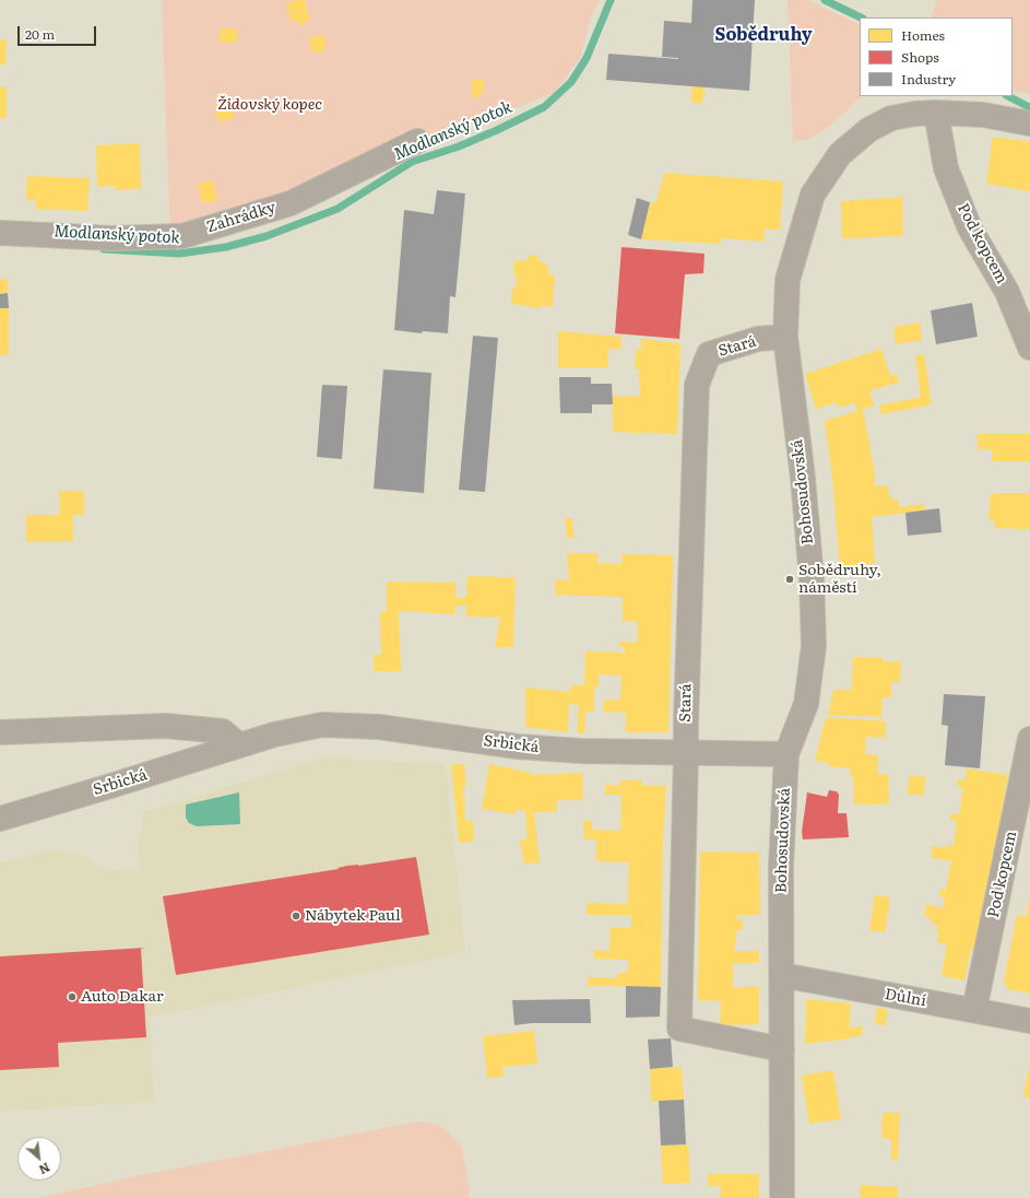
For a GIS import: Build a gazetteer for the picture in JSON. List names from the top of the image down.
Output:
{
  "streets": {
    "street": [
      "Zahrádky",
      "Pod kopcem",
      "Stará",
      "Bohosudovská",
      "Srbická",
      "Důlní"
    ]
  },
  "crossings": [
    ["Pod kopcem", "Bohosudovská"],
    ["Pod kopcem", "Důlní"],
    ["Stará", "Bohosudovská"],
    ["Stará", "Srbická"],
    ["Bohosudovská", "Srbická"],
    ["Bohosudovská", "Důlní"]
  ],
  "districts": ["Sobědruhy"],
  "water": ["Modlanský potok"],
  "parks": ["Židovský kopec"],
  "places": ["Sobědruhy, náměstí", "Nábytek Paul", "Auto Dakar"],
  "legend": ["Homes", "Shops", "Industry"],
  "scale_bar": "20 m",
  "north": "bottom right"
}
